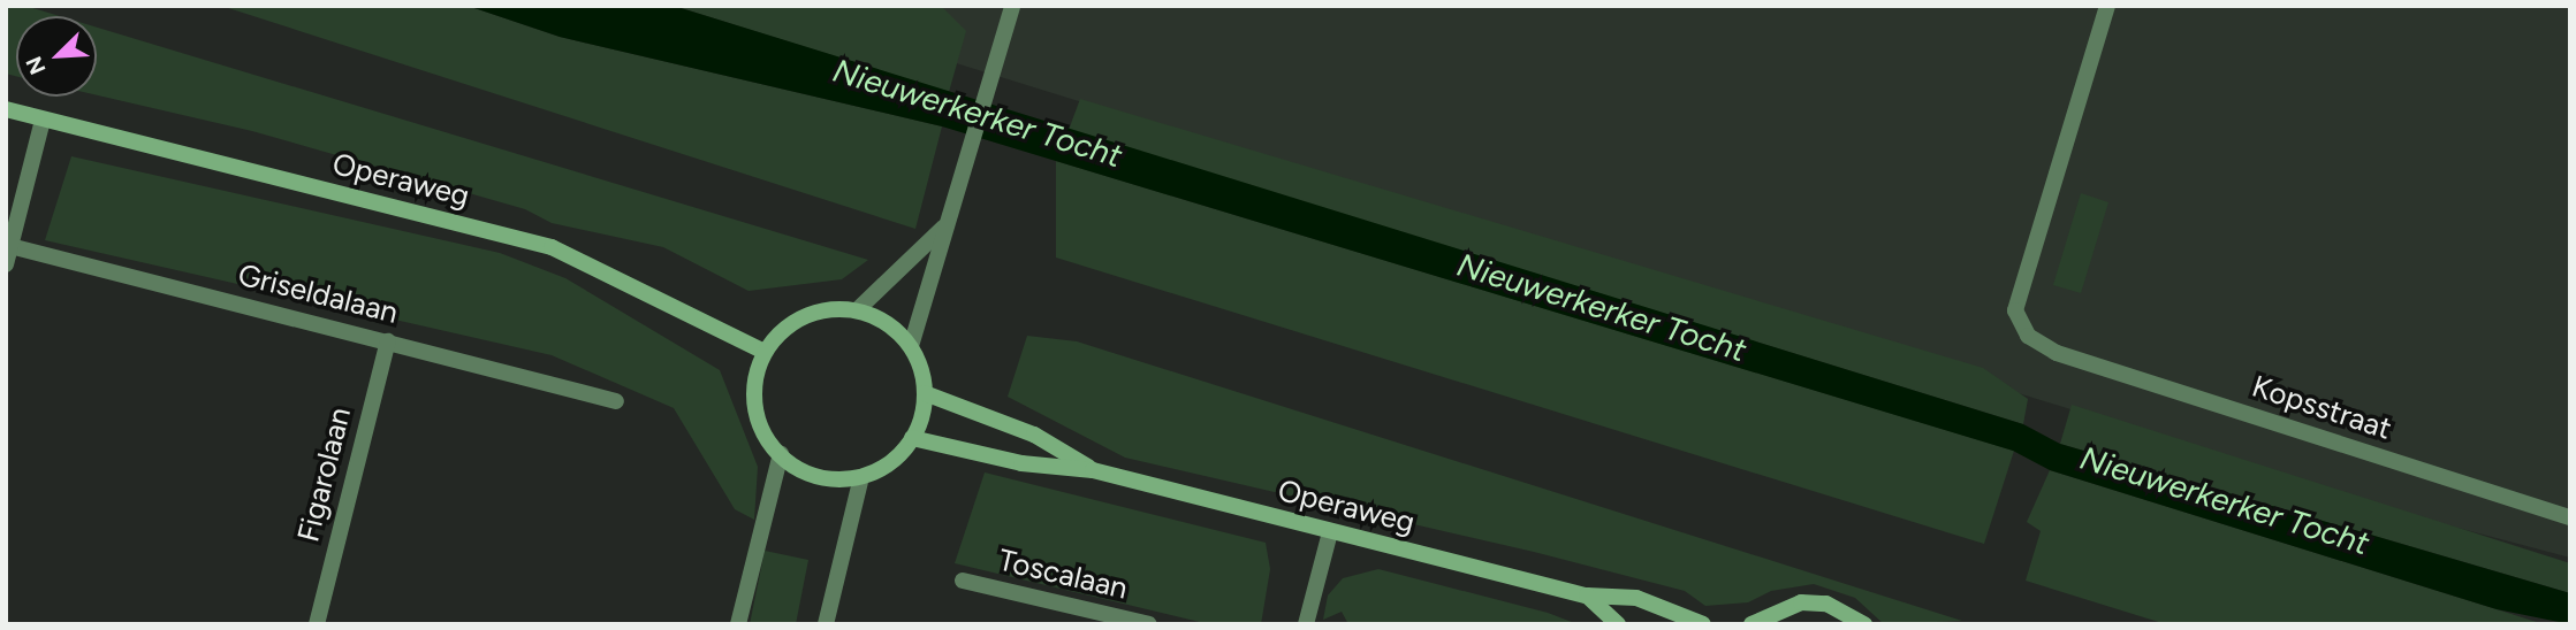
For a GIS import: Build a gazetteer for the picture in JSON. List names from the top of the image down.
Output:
{
  "streets": {
    "main road": ["Operaweg"],
    "street": [
      "Griseldalaan",
      "Kopsstraat",
      "Figarolaan",
      "Toscalaan"
    ]
  },
  "crossings": [
    ["Griseldalaan", "Figarolaan"]
  ],
  "water": ["Nieuwerkerker Tocht"],
  "north": "bottom left"
}
